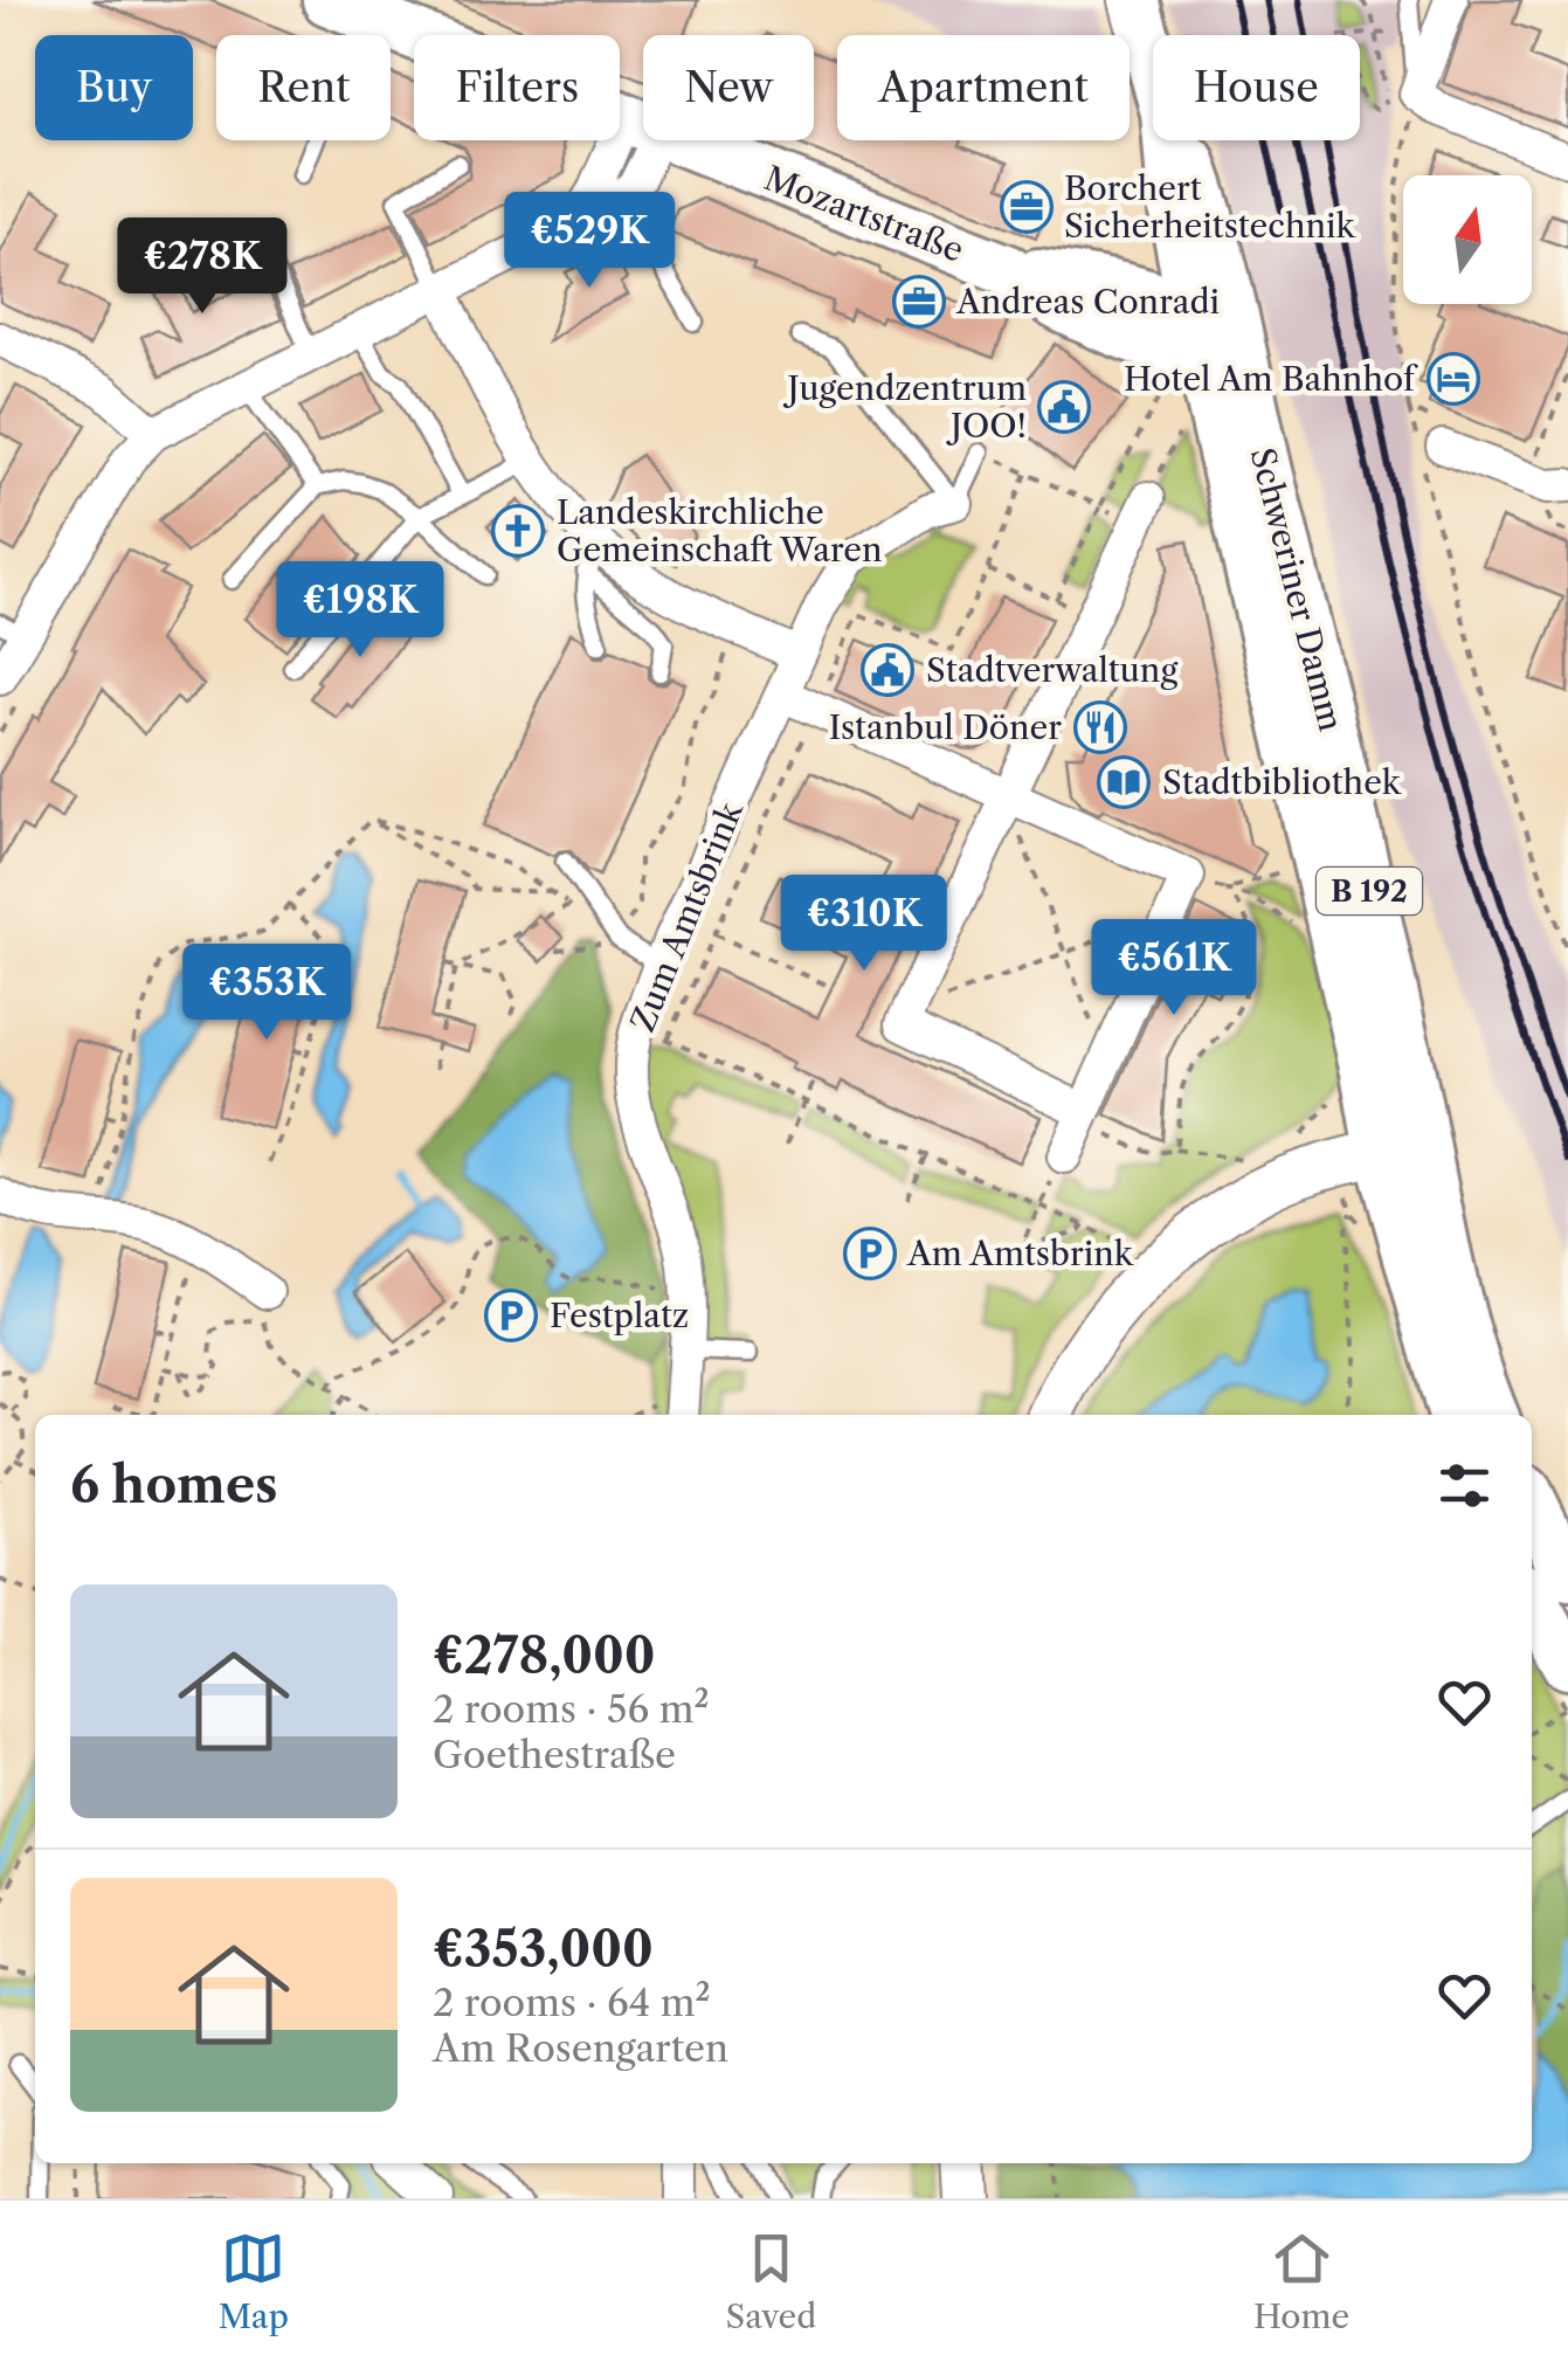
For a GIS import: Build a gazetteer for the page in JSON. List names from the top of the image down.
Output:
{
  "streets": {
    "main road": ["Mozartstraße", "Schweriner Damm", "B 192"],
    "street": ["Zum Amtsbrink"]
  },
  "crossings": [
    ["Mozartstraße", "Schweriner Damm"]
  ],
  "places": {
    "office": ["Borchert Sicherheitstechnik", "Andreas Conradi"],
    "hotel": ["Hotel Am Bahnhof"],
    "public building": ["Jugendzentrum JOO!", "Stadtverwaltung"],
    "church": ["Landeskirchliche Gemeinschaft Waren"],
    "restaurant": ["Istanbul Döner"],
    "library": ["Stadtbibliothek"],
    "parking": ["Am Amtsbrink", "Festplatz"]
  },
  "north": "top",
  "page": {
    "chip": [
      "Buy",
      "Rent",
      "Filters",
      "New",
      "Apartment",
      "House"
    ],
    "price": [
      "€529K",
      "€278K",
      "€198K",
      "€310K",
      "€561K",
      "€353K"
    ],
    "heading": "6 homes",
    "list": [
      {
        "name": "€278,000",
        "note": "2 rooms · 56 m² · Goethestraße"
      },
      {
        "name": "€353,000",
        "note": "2 rooms · 64 m² · Am Rosengarten"
      }
    ],
    "tabs": ["Map", "Saved", "Home"]
  }
}
